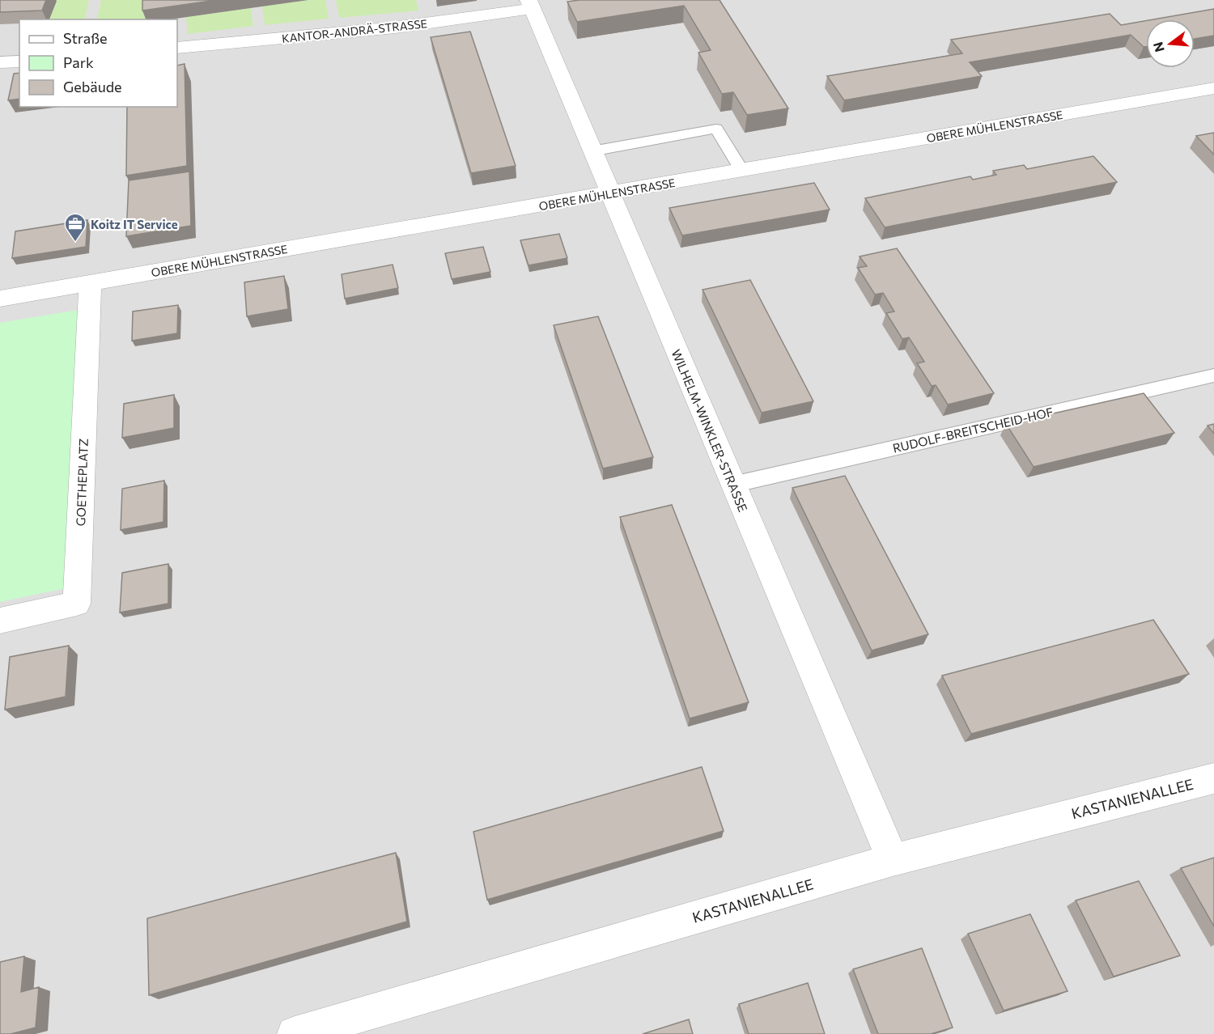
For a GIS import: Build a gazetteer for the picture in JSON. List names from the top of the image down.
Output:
{
  "streets": {
    "street": [
      "KANTOR-ANDRÄ-STRASSE",
      "OBERE MÜHLENSTRASSE",
      "WILHELM-WINKLER-STRASSE",
      "GOETHEPLATZ",
      "KASTANIENALLEE"
    ],
    "lane": ["RUDOLF-BREITSCHEID-HOF"]
  },
  "crossings": [
    ["KANTOR-ANDRÄ-STRASSE", "WILHELM-WINKLER-STRASSE"],
    ["OBERE MÜHLENSTRASSE", "WILHELM-WINKLER-STRASSE"],
    ["OBERE MÜHLENSTRASSE", "GOETHEPLATZ"],
    ["RUDOLF-BREITSCHEID-HOF", "WILHELM-WINKLER-STRASSE"],
    ["WILHELM-WINKLER-STRASSE", "KASTANIENALLEE"]
  ],
  "places": {
    "office": ["Koitz IT Service"]
  },
  "legend": ["Straße", "Park", "Gebäude"],
  "north": "left"
}
